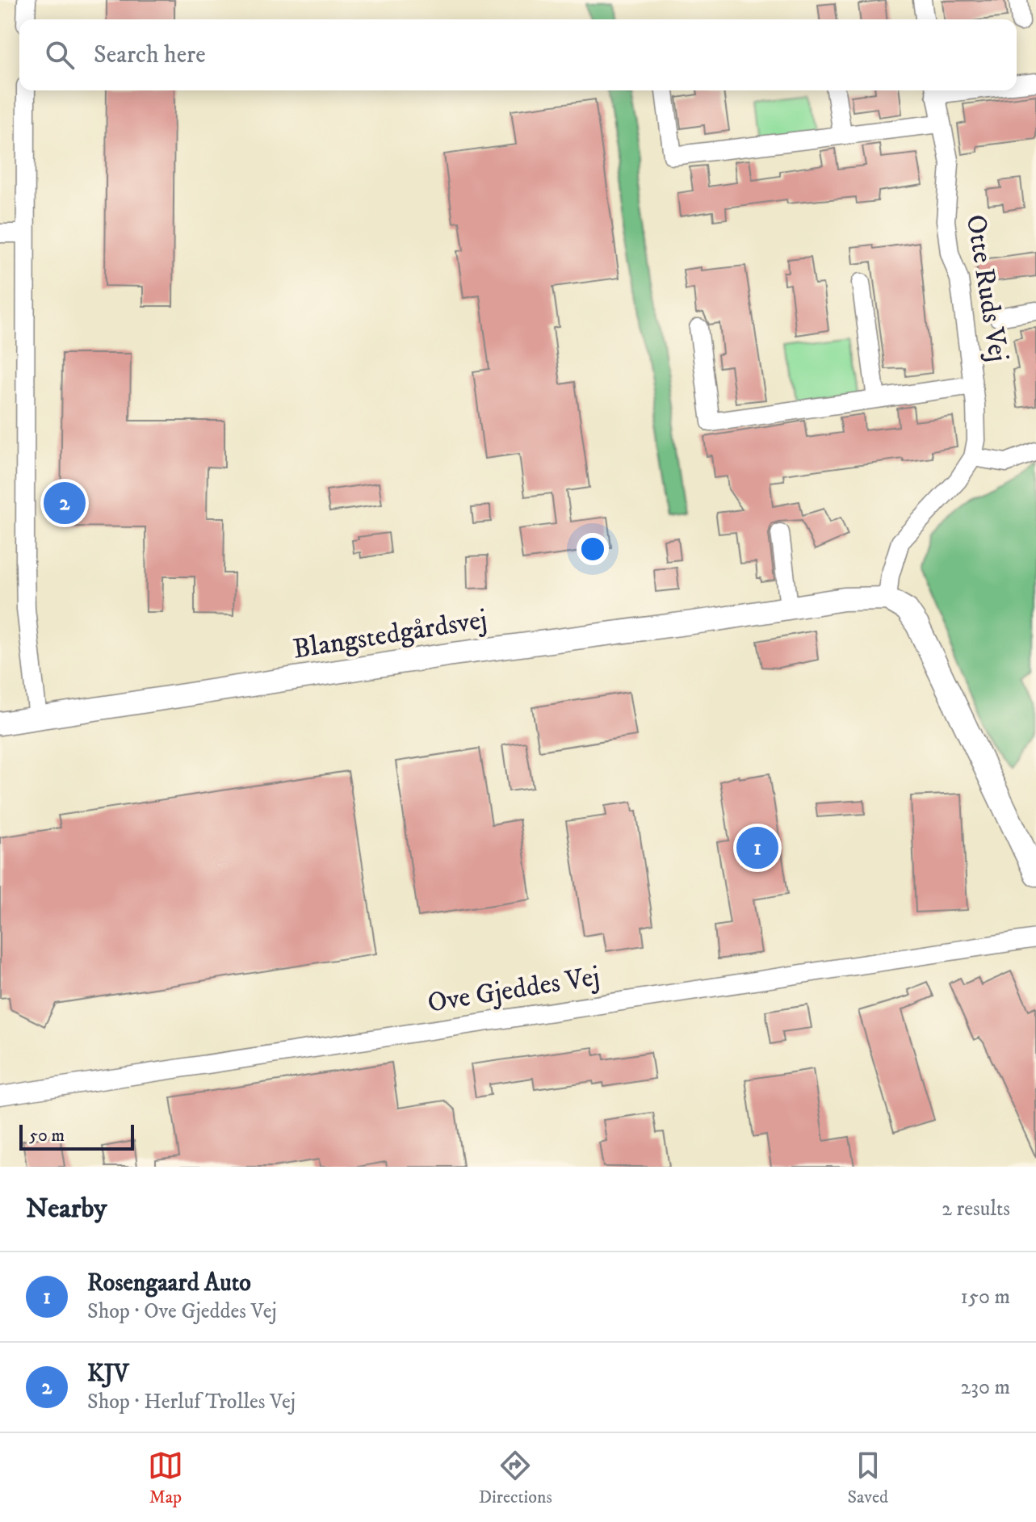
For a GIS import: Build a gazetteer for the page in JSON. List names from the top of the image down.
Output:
{
  "streets": {
    "street": ["Otte Ruds Vej", "Blangstedgårdsvej", "Ove Gjeddes Vej"]
  },
  "scale_bar": "50 m",
  "page": {
    "search": "Search here",
    "pins": ["2", "1"],
    "scale": "50 m",
    "heading": ["Nearby", "2 results"],
    "list": [
      {
        "mark": "1",
        "name": "Rosengaard Auto",
        "note": "Shop · Ove Gjeddes Vej",
        "value": "150 m"
      },
      {
        "mark": "2",
        "name": "KJV",
        "note": "Shop · Herluf Trolles Vej",
        "value": "230 m"
      }
    ],
    "nav": ["Map", "Directions", "Saved"]
  }
}
